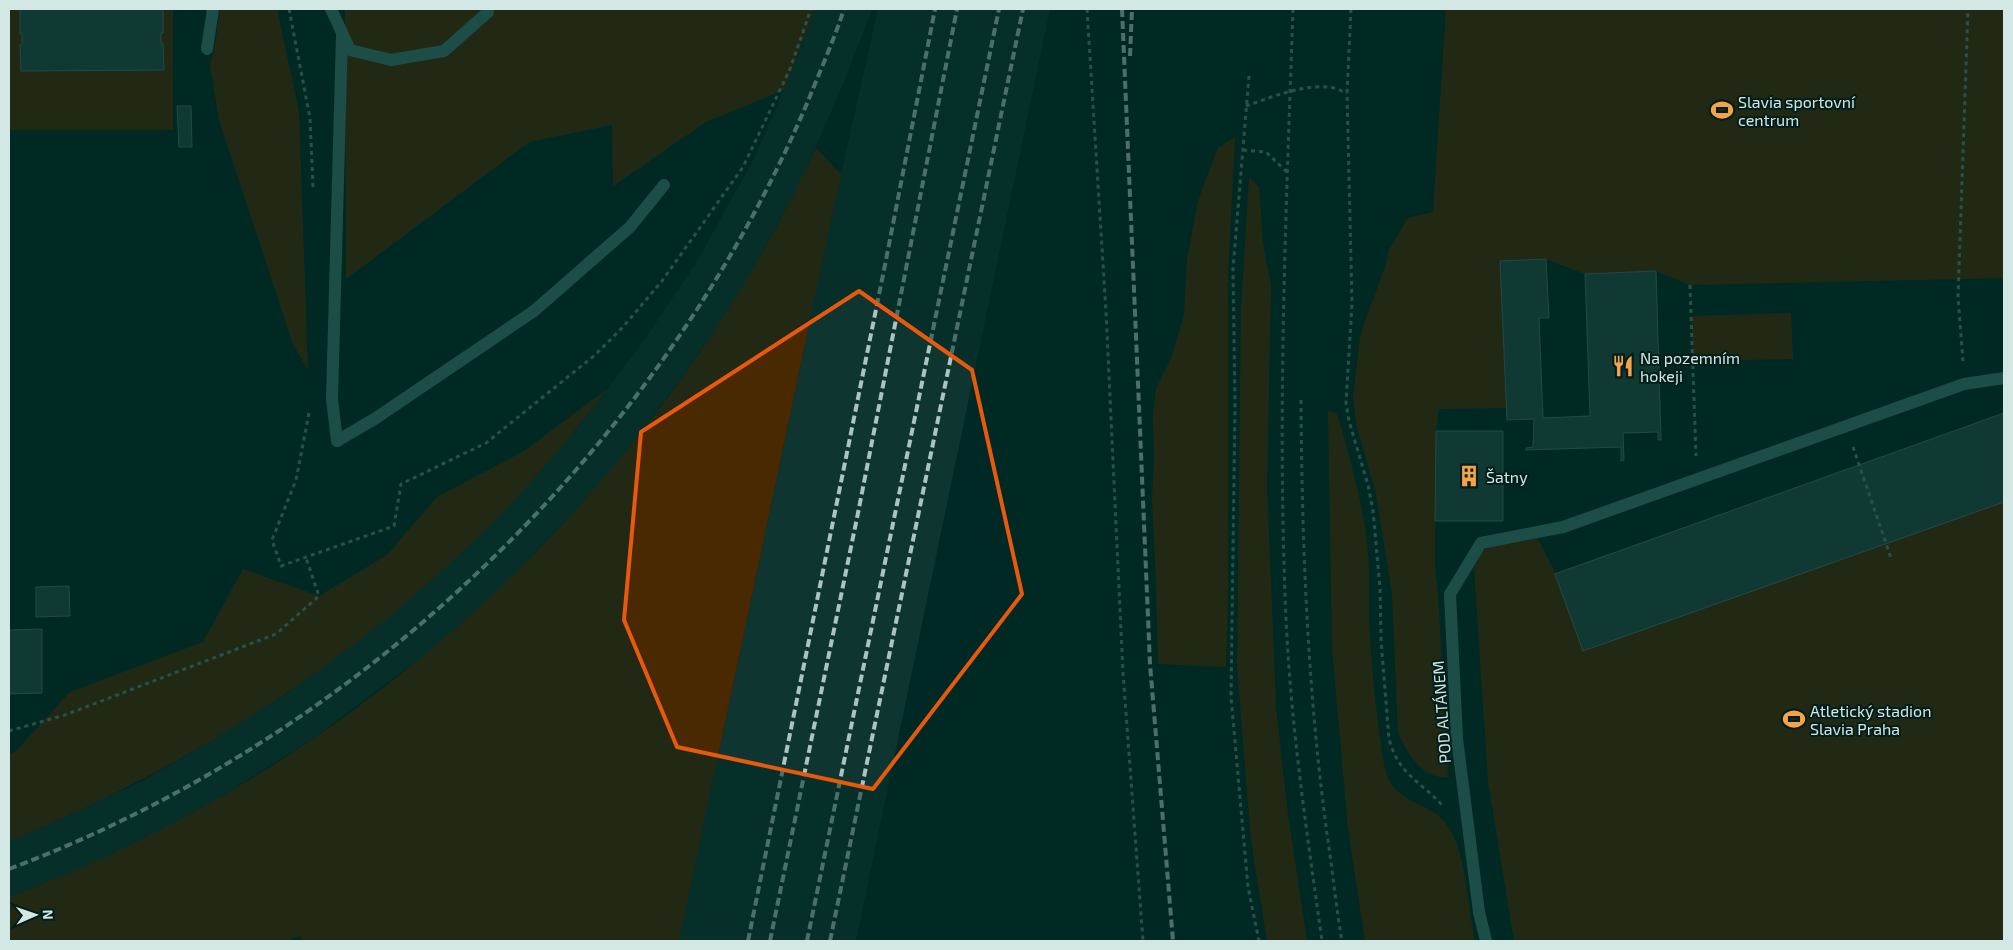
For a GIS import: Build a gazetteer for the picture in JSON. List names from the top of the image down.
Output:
{
  "streets": {
    "lane": ["POD ALTÁNEM"]
  },
  "places": {
    "sports": ["Slavia sportovní centrum", "Atletický stadion Slavia Praha"],
    "restaurant": ["Na pozemním hokeji"],
    "building": ["Šatny"]
  },
  "north": "right"
}
